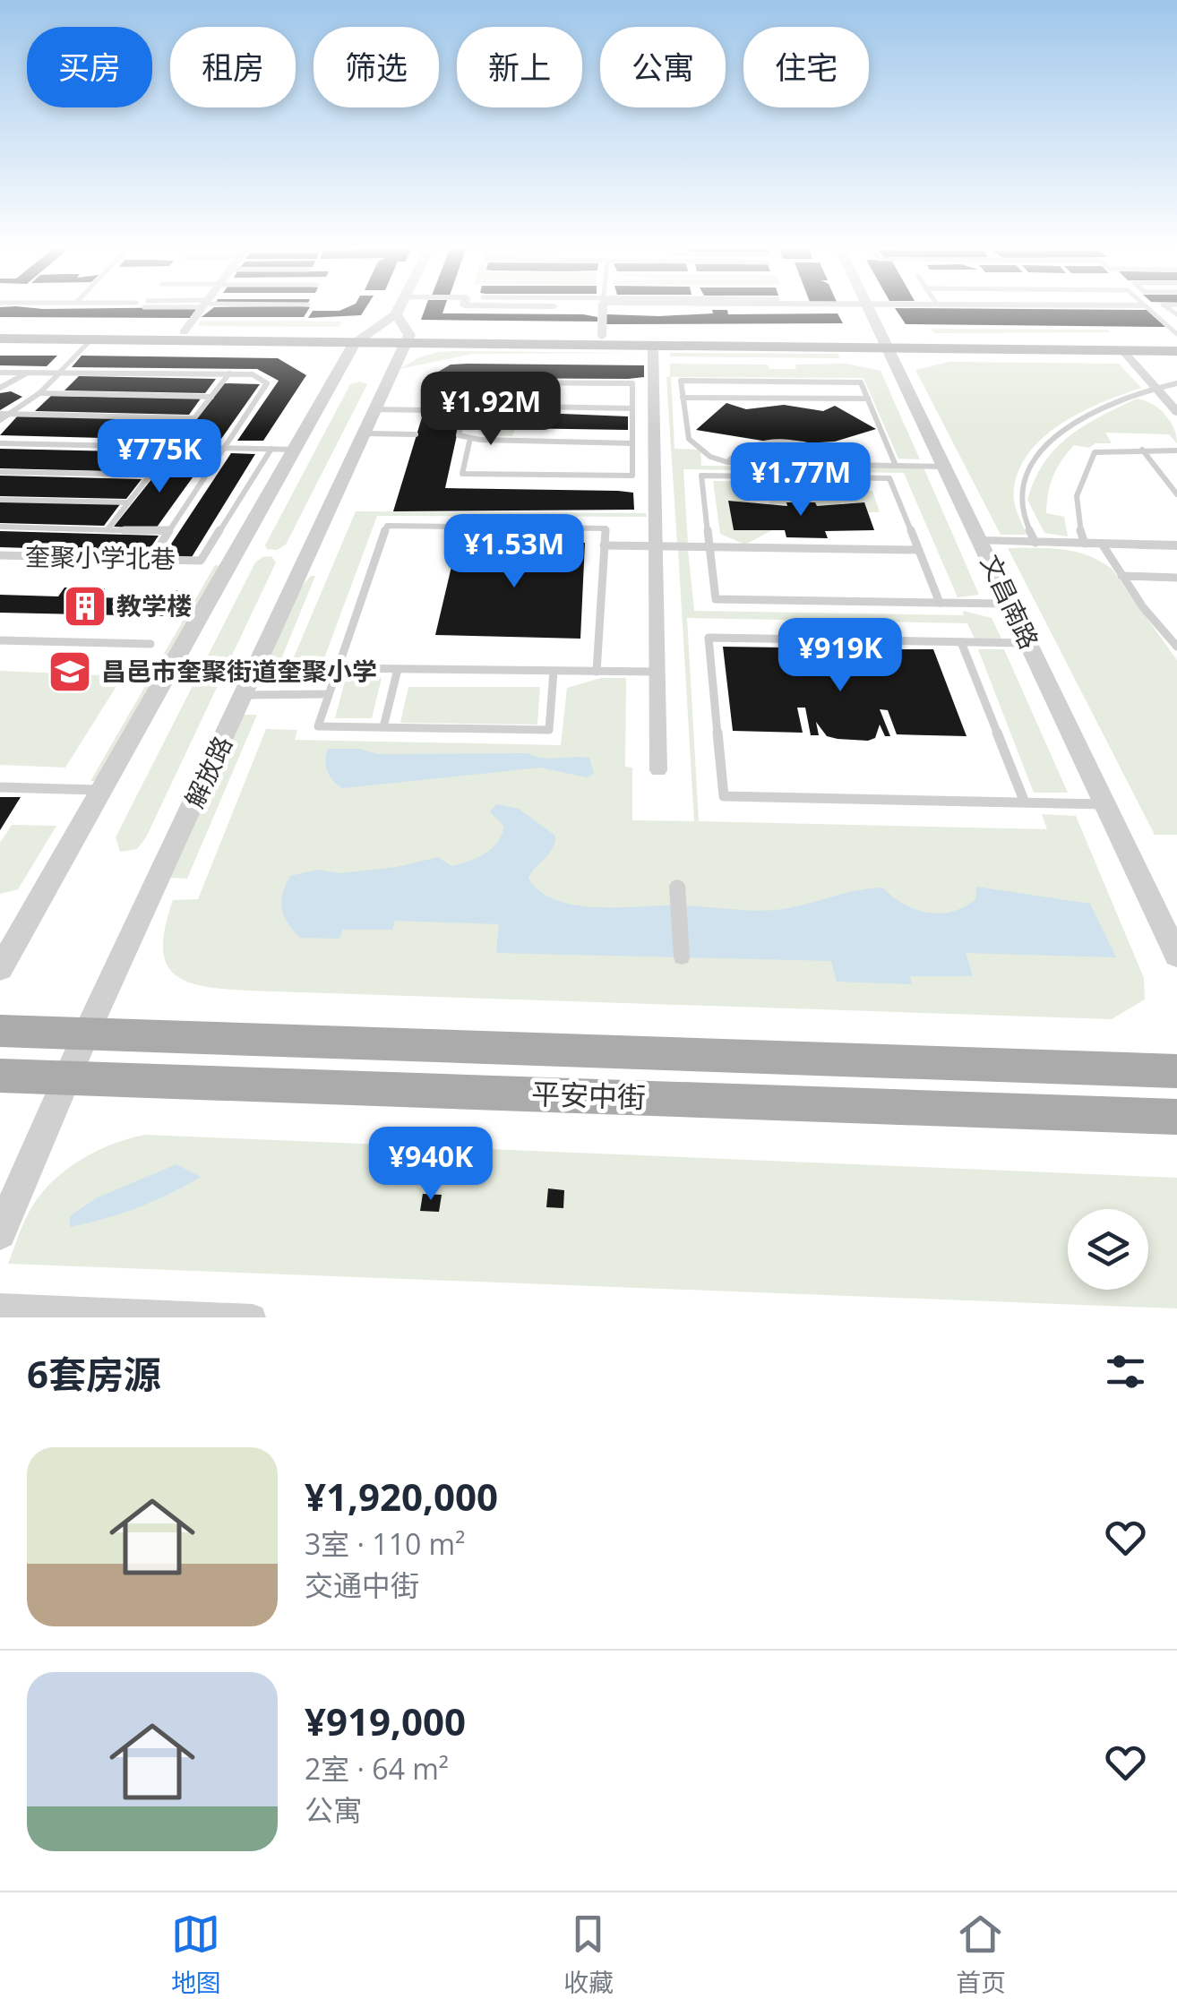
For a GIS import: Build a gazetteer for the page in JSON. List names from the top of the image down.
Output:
{
  "streets": {
    "main road": ["平安中街"],
    "street": ["文昌南路", "解放路"],
    "lane": ["奎聚小学北巷"]
  },
  "crossings": [
    ["解放路", "平安中街"]
  ],
  "places": {
    "building": ["教学楼"],
    "school or university": ["昌邑市奎聚街道奎聚小学"]
  },
  "page": {
    "chip": [
      "买房",
      "租房",
      "筛选",
      "新上",
      "公寓",
      "住宅"
    ],
    "price": [
      "¥1.92M",
      "¥775K",
      "¥1.77M",
      "¥1.53M",
      "¥919K",
      "¥940K"
    ],
    "heading": "6套房源",
    "list": [
      {
        "name": "¥1,920,000",
        "note": "3室 · 110 m² · 交通中街"
      },
      {
        "name": "¥919,000",
        "note": "2室 · 64 m² · 公寓"
      }
    ],
    "tabs": ["地图", "收藏", "首页"]
  }
}
